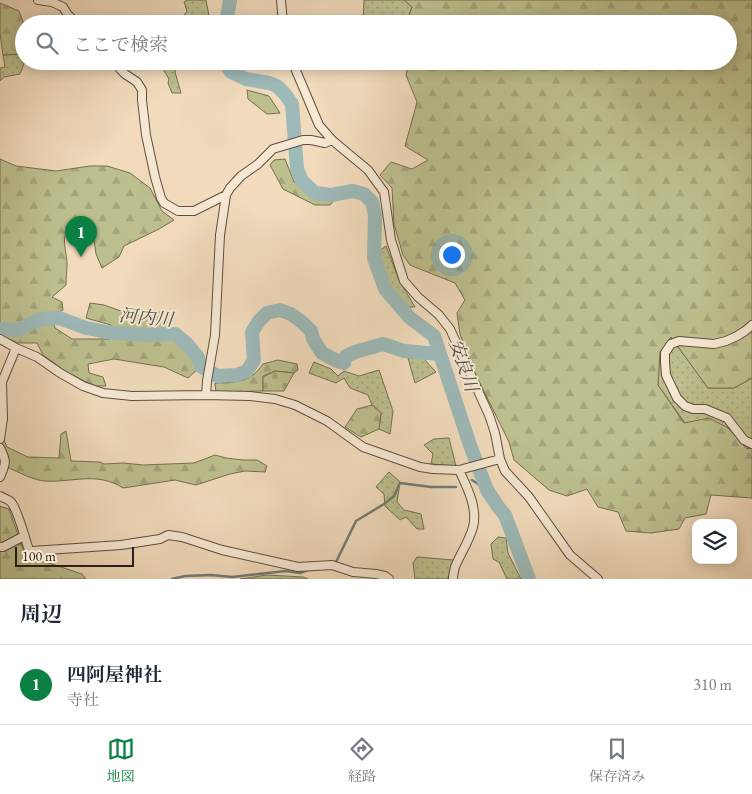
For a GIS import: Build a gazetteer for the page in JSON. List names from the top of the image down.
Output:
{
  "water": ["河内川", "安良川"],
  "scale_bar": "100 m",
  "page": {
    "search": "ここで検索",
    "pins": "1",
    "scale": "100 m",
    "heading": "周辺",
    "list": [
      {
        "mark": "1",
        "name": "四阿屋神社",
        "note": "寺社",
        "value": "310 m"
      }
    ],
    "nav": ["地図", "経路", "保存済み"]
  }
}
